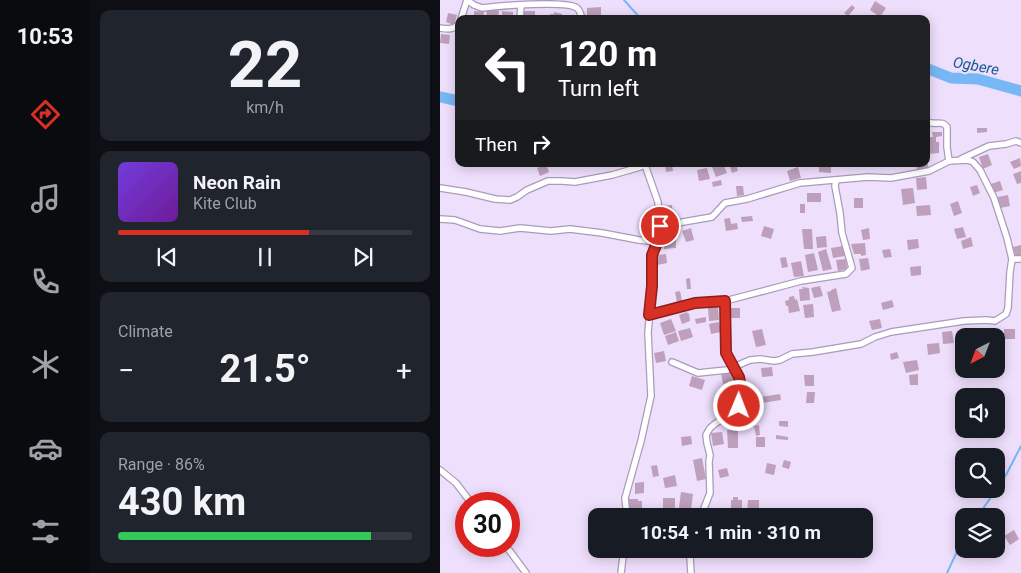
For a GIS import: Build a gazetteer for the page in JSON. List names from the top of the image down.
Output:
{
  "water": ["Ogbere"],
  "north": "bottom left",
  "page": {
    "tabs": "10:53",
    "tile": [
      ["22", "km/h"],
      "Climate",
      ["Range · 86%", "430 km"]
    ],
    "turn": ["120 m", "Turn left"],
    "then": "Then",
    "song": ["Neon Rain", "Kite Club"],
    "heat": ["−", "21.5°", "+"],
    "limit": "30",
    "trip": "10:54 · 1 min · 310 m"
  }
}
